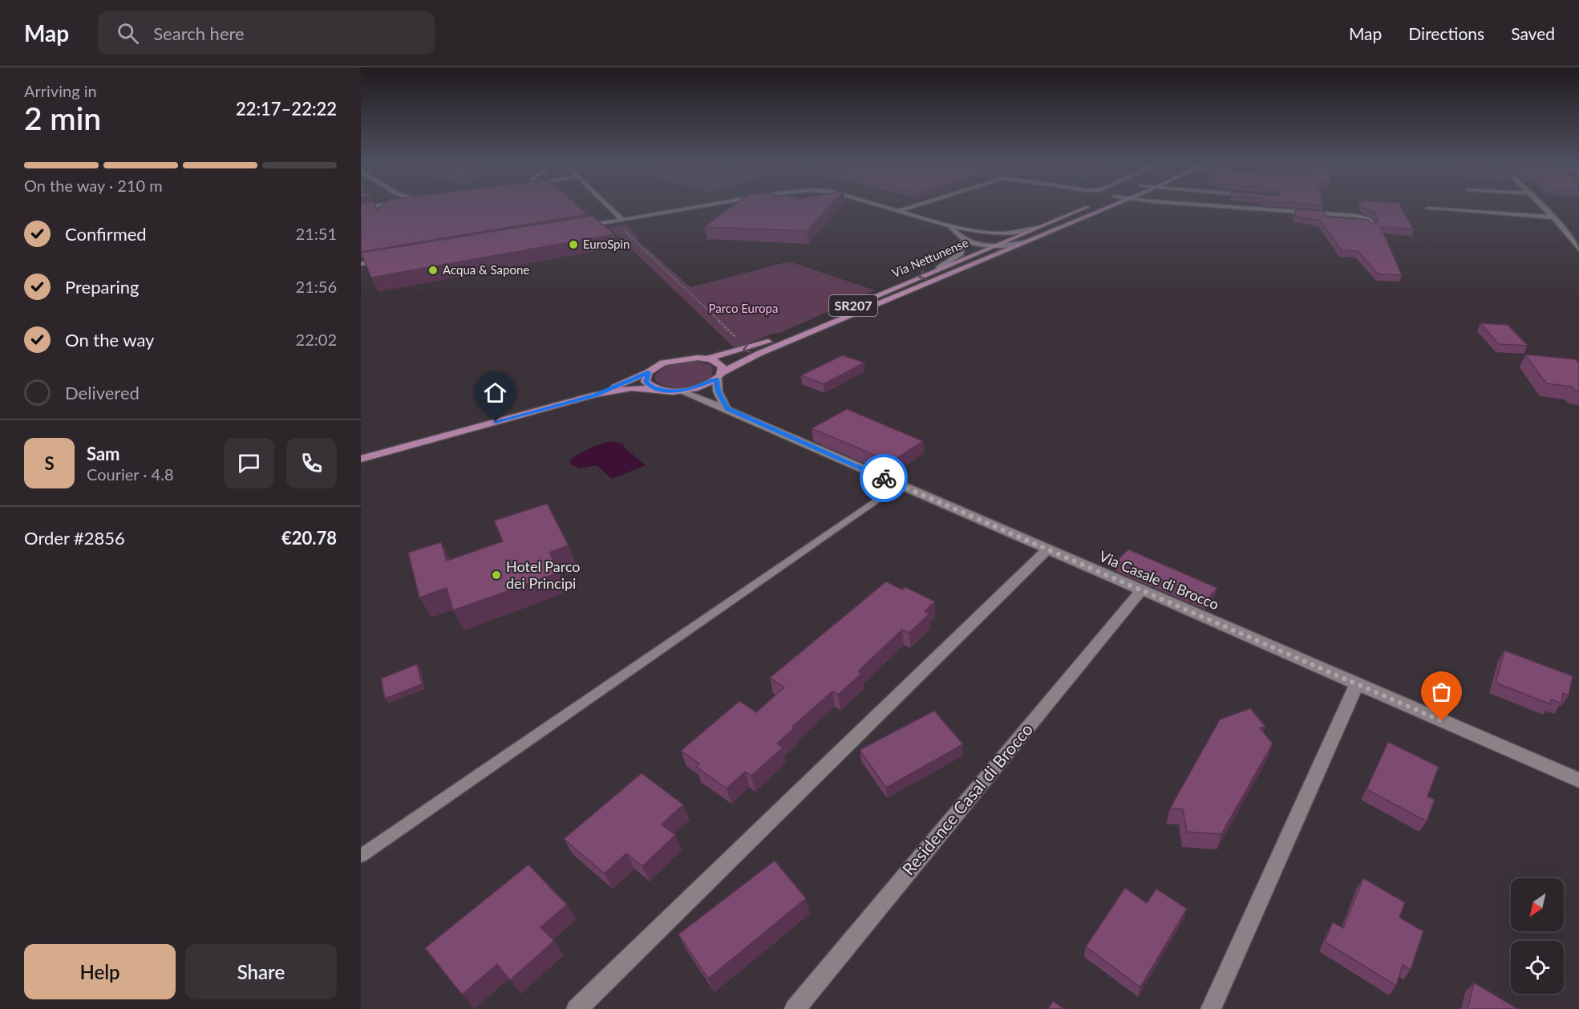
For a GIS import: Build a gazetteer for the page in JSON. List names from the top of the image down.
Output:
{
  "streets": {
    "main road": ["Via Nettunense", "SR207"],
    "street": ["Via Casale di Brocco", "Residence Casal di Brocco"]
  },
  "crossings": [
    ["Via Nettunense", "Via Casale di Brocco"],
    ["Via Casale di Brocco", "Residence Casal di Brocco"]
  ],
  "parks": ["Parco Europa"],
  "places": ["EuroSpin", "Acqua & Sapone", "Hotel Parco dei Principi"],
  "north": "bottom left",
  "page": {
    "header": "Map",
    "search": "Search here",
    "nav": ["Map", "Directions", "Saved"],
    "heading": ["2 min", "Arriving in", "22:17–22:22"],
    "panel": [
      "Sam",
      "Courier · 4.8",
      "Order #2856",
      "€20.78"
    ],
    "bar": "On the way · 210 m",
    "list": [
      ["Confirmed", "21:51"],
      ["Preparing", "21:56"],
      ["On the way", "22:02"],
      "Delivered"
    ],
    "round": "S",
    "buttons": ["Help", "Share"]
  }
}
